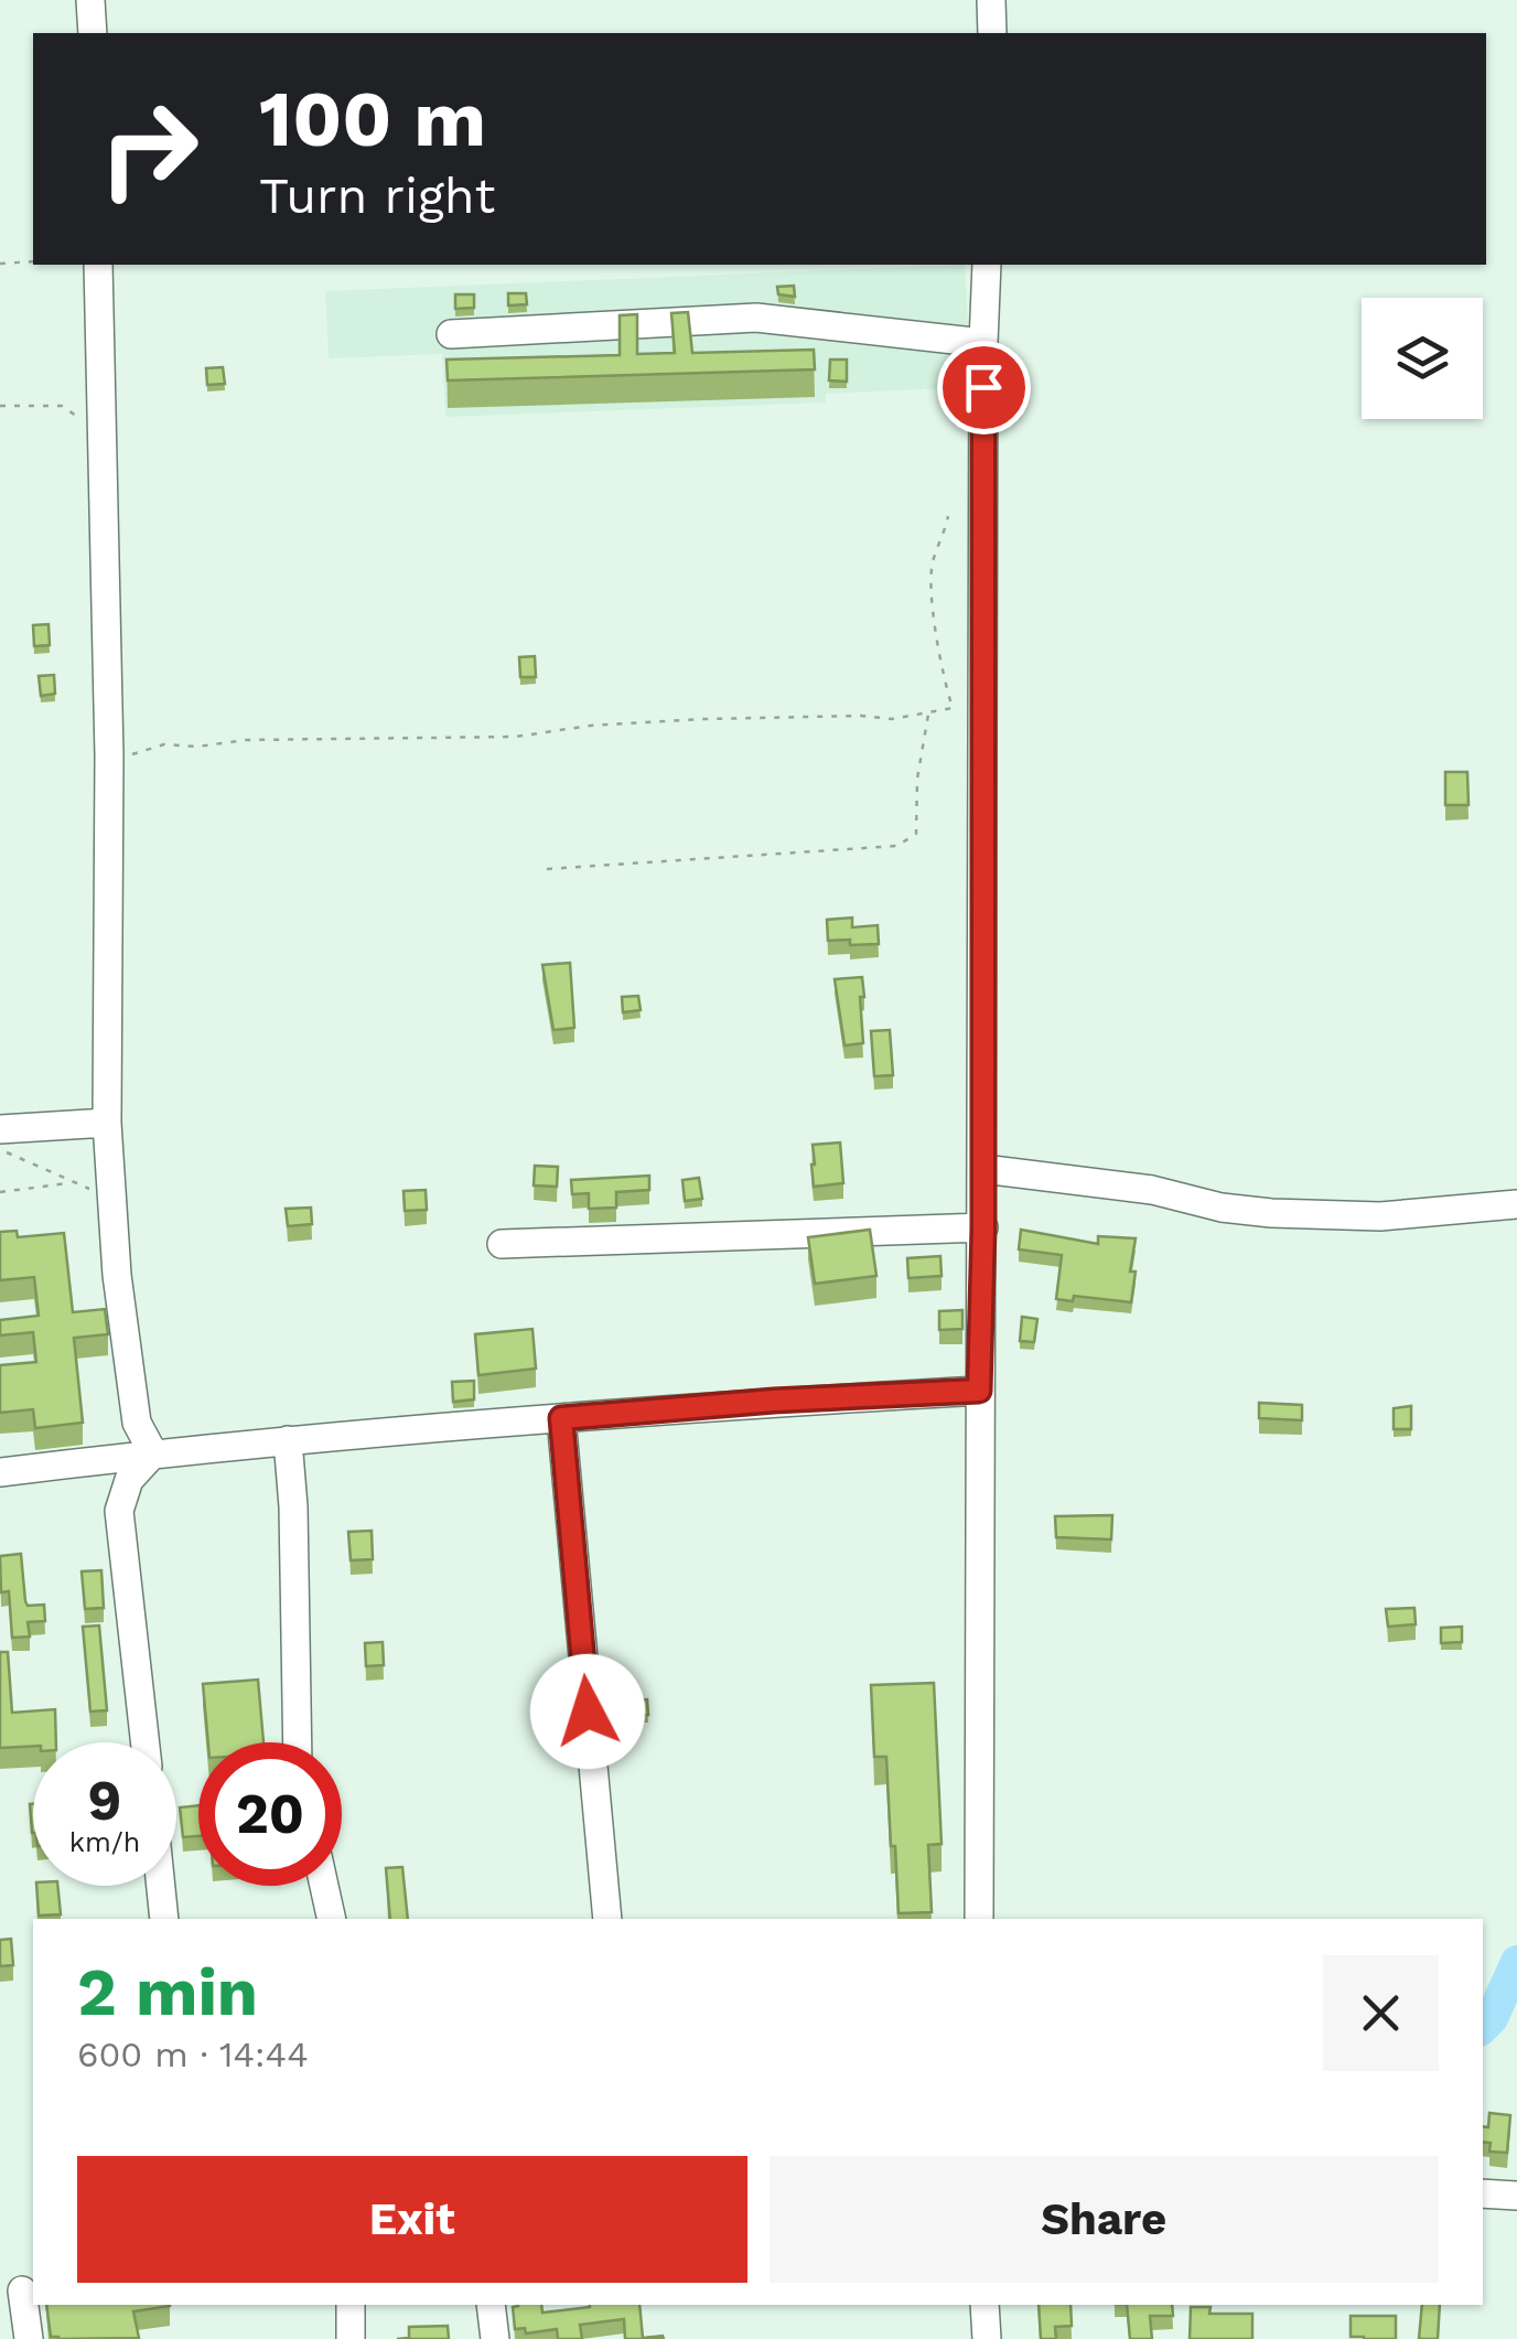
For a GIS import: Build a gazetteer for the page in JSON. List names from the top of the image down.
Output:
{
  "page": {
    "turn": ["100 m", "Turn right"],
    "speed": "9 km/h",
    "limit": "20",
    "heading": ["2 min", "600 m · 14:44"],
    "buttons": ["Exit", "Share"]
  }
}
